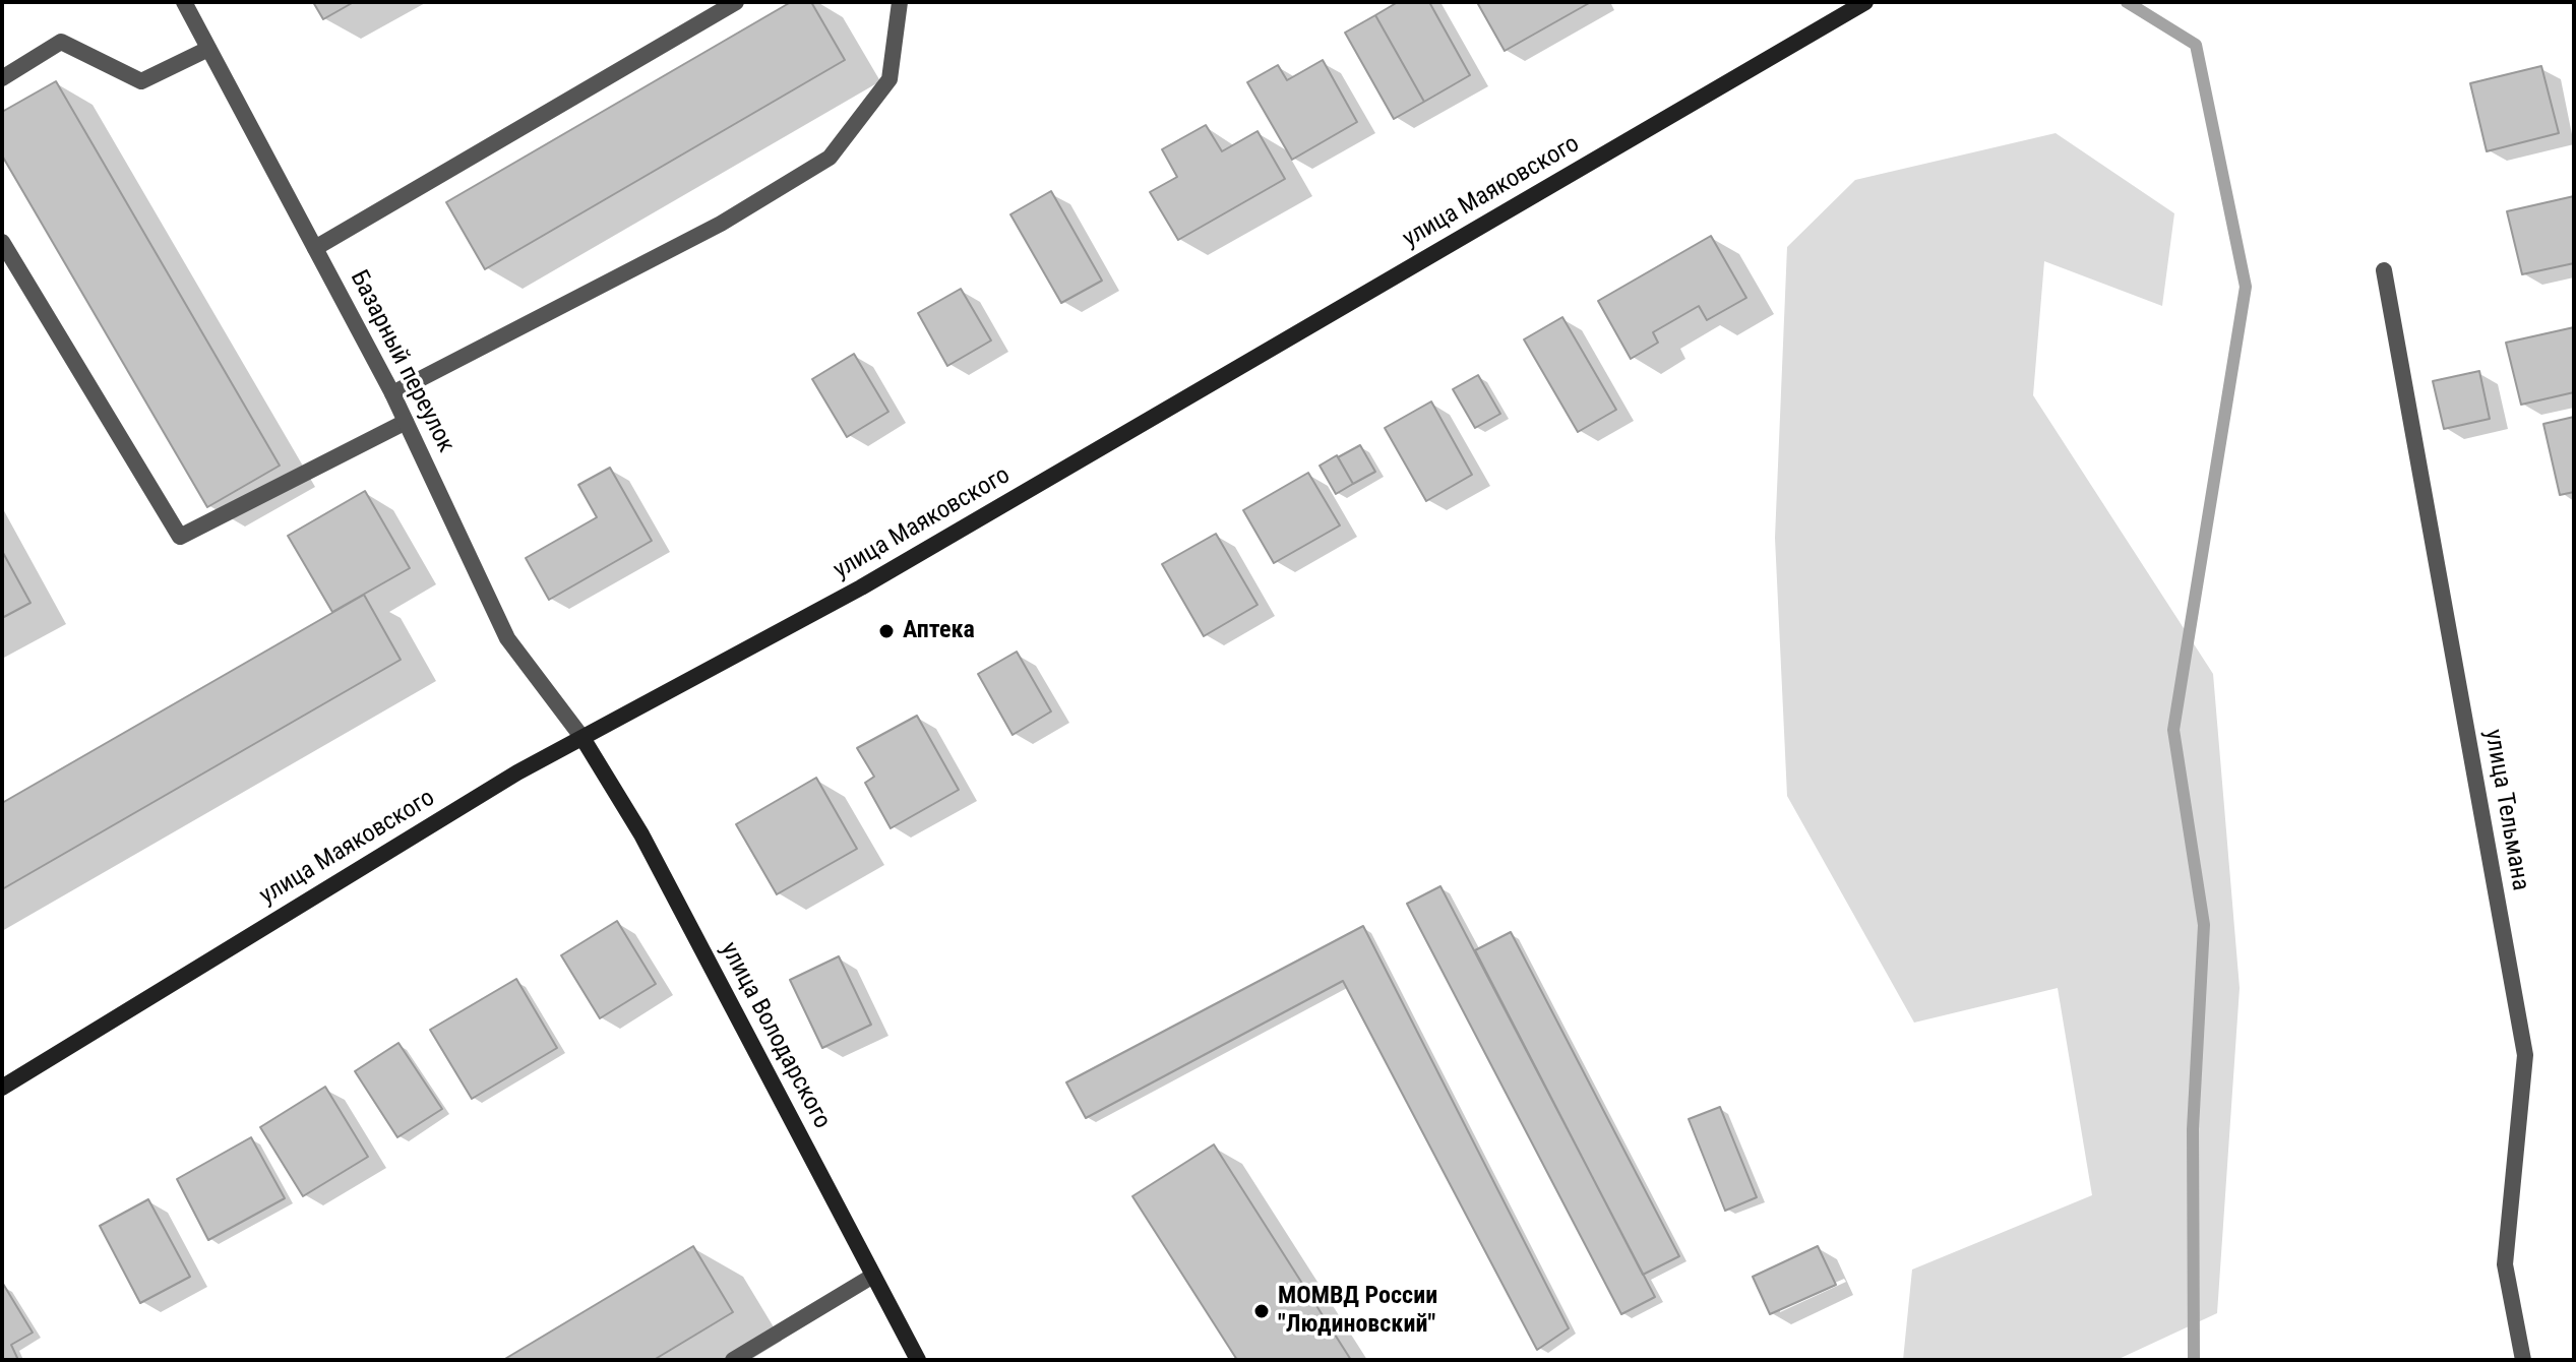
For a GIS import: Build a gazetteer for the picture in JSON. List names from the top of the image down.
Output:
{
  "streets": {
    "street": [
      "улица Маяковского",
      "Базарный переулок",
      "улица Тельмана",
      "улица Володарского"
    ]
  },
  "crossings": [
    ["улица Маяковского", "Базарный переулок"],
    ["улица Маяковского", "улица Володарского"],
    ["Базарный переулок", "улица Володарского"]
  ],
  "places": ["Аптека", "МОМВД России \"Людиновский\""]
}
